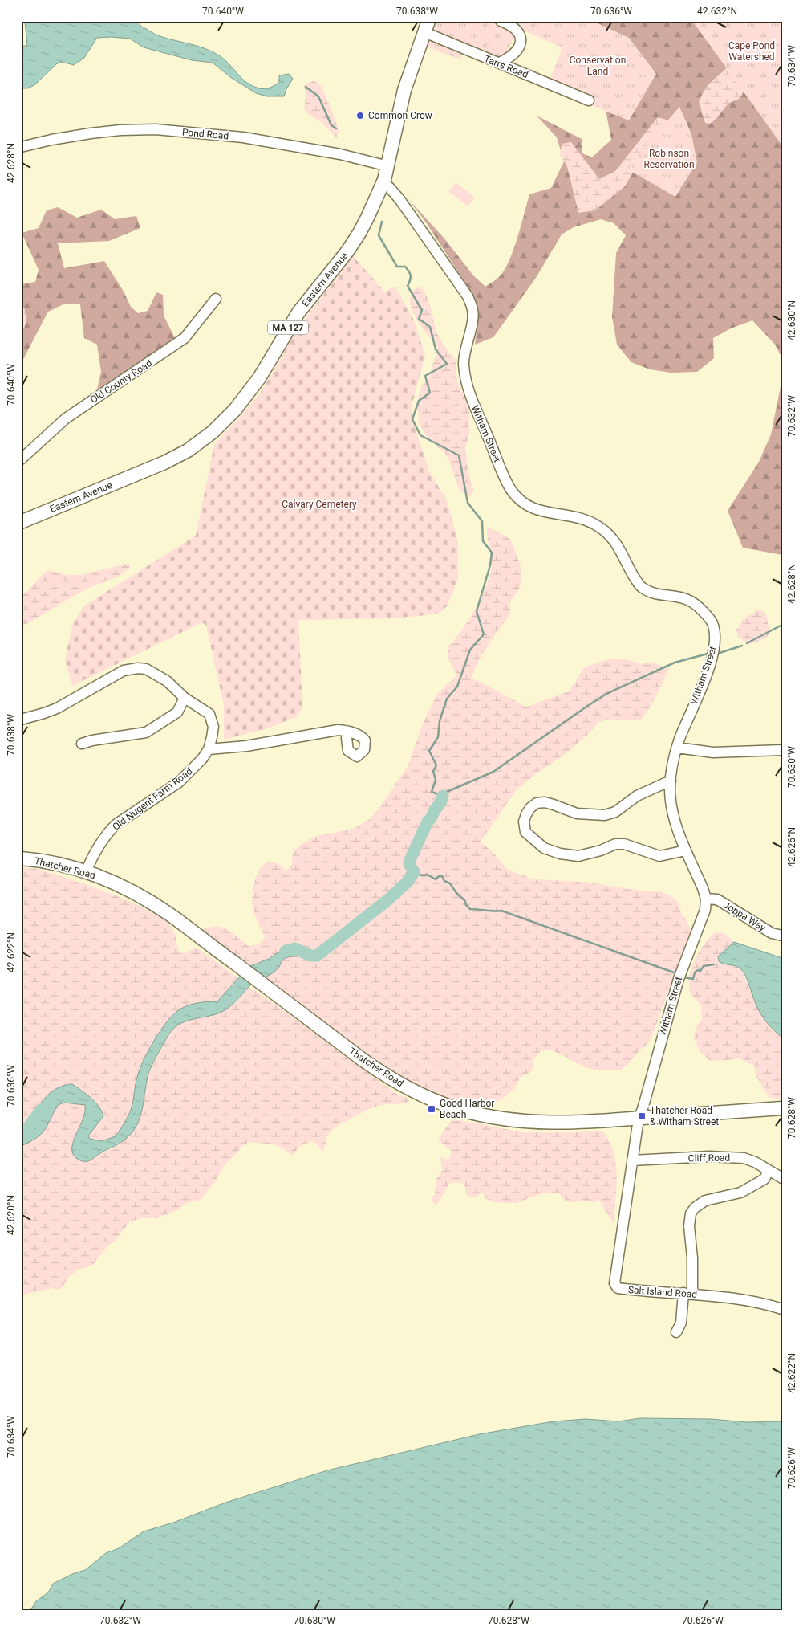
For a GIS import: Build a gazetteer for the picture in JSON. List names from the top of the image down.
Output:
{
  "streets": {
    "main road": ["Eastern Avenue", "MA 127", "Thatcher Road"],
    "street": [
      "Tarrs Road",
      "Pond Road",
      "Old County Road",
      "Witham Street",
      "Old Nugent Farm Road",
      "Joppa Way",
      "Cliff Road",
      "Salt Island Road"
    ]
  },
  "crossings": [
    ["Tarrs Road", "Eastern Avenue"],
    ["Pond Road", "Eastern Avenue"],
    ["Eastern Avenue", "Witham Street"],
    ["Witham Street", "Thatcher Road"],
    ["Witham Street", "Joppa Way"],
    ["Witham Street", "Salt Island Road"],
    ["Old Nugent Farm Road", "Thatcher Road"],
    ["Thatcher Road", "Salt Island Road"],
    ["Cliff Road", "Salt Island Road"]
  ],
  "parks": [
    "Cape Pond Watershed",
    "Conservation Land",
    "Robinson Reservation",
    "Calvary Cemetery"
  ],
  "places": {
    "other": ["Common Crow"],
    "transit": ["Good Harbor Beach", "Thatcher Road & Witham Street"]
  },
  "coordinates": [
    "70.640°W",
    "70.638°W",
    "70.636°W",
    "42.632°N",
    "70.634°W",
    "42.628°N",
    "42.630°N",
    "70.632°W",
    "70.630°W",
    "42.626°N",
    "42.622°N",
    "70.628°W",
    "42.620°N",
    "70.626°W"
  ]
}
